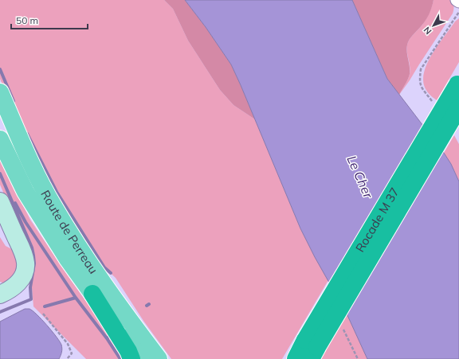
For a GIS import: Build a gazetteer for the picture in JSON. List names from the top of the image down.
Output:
{
  "streets": {
    "highway": ["Rocade M 37"],
    "main road": ["Route de Perreau"]
  },
  "water": ["Le Cher"],
  "scale_bar": "50 m",
  "north": "bottom left"
}
